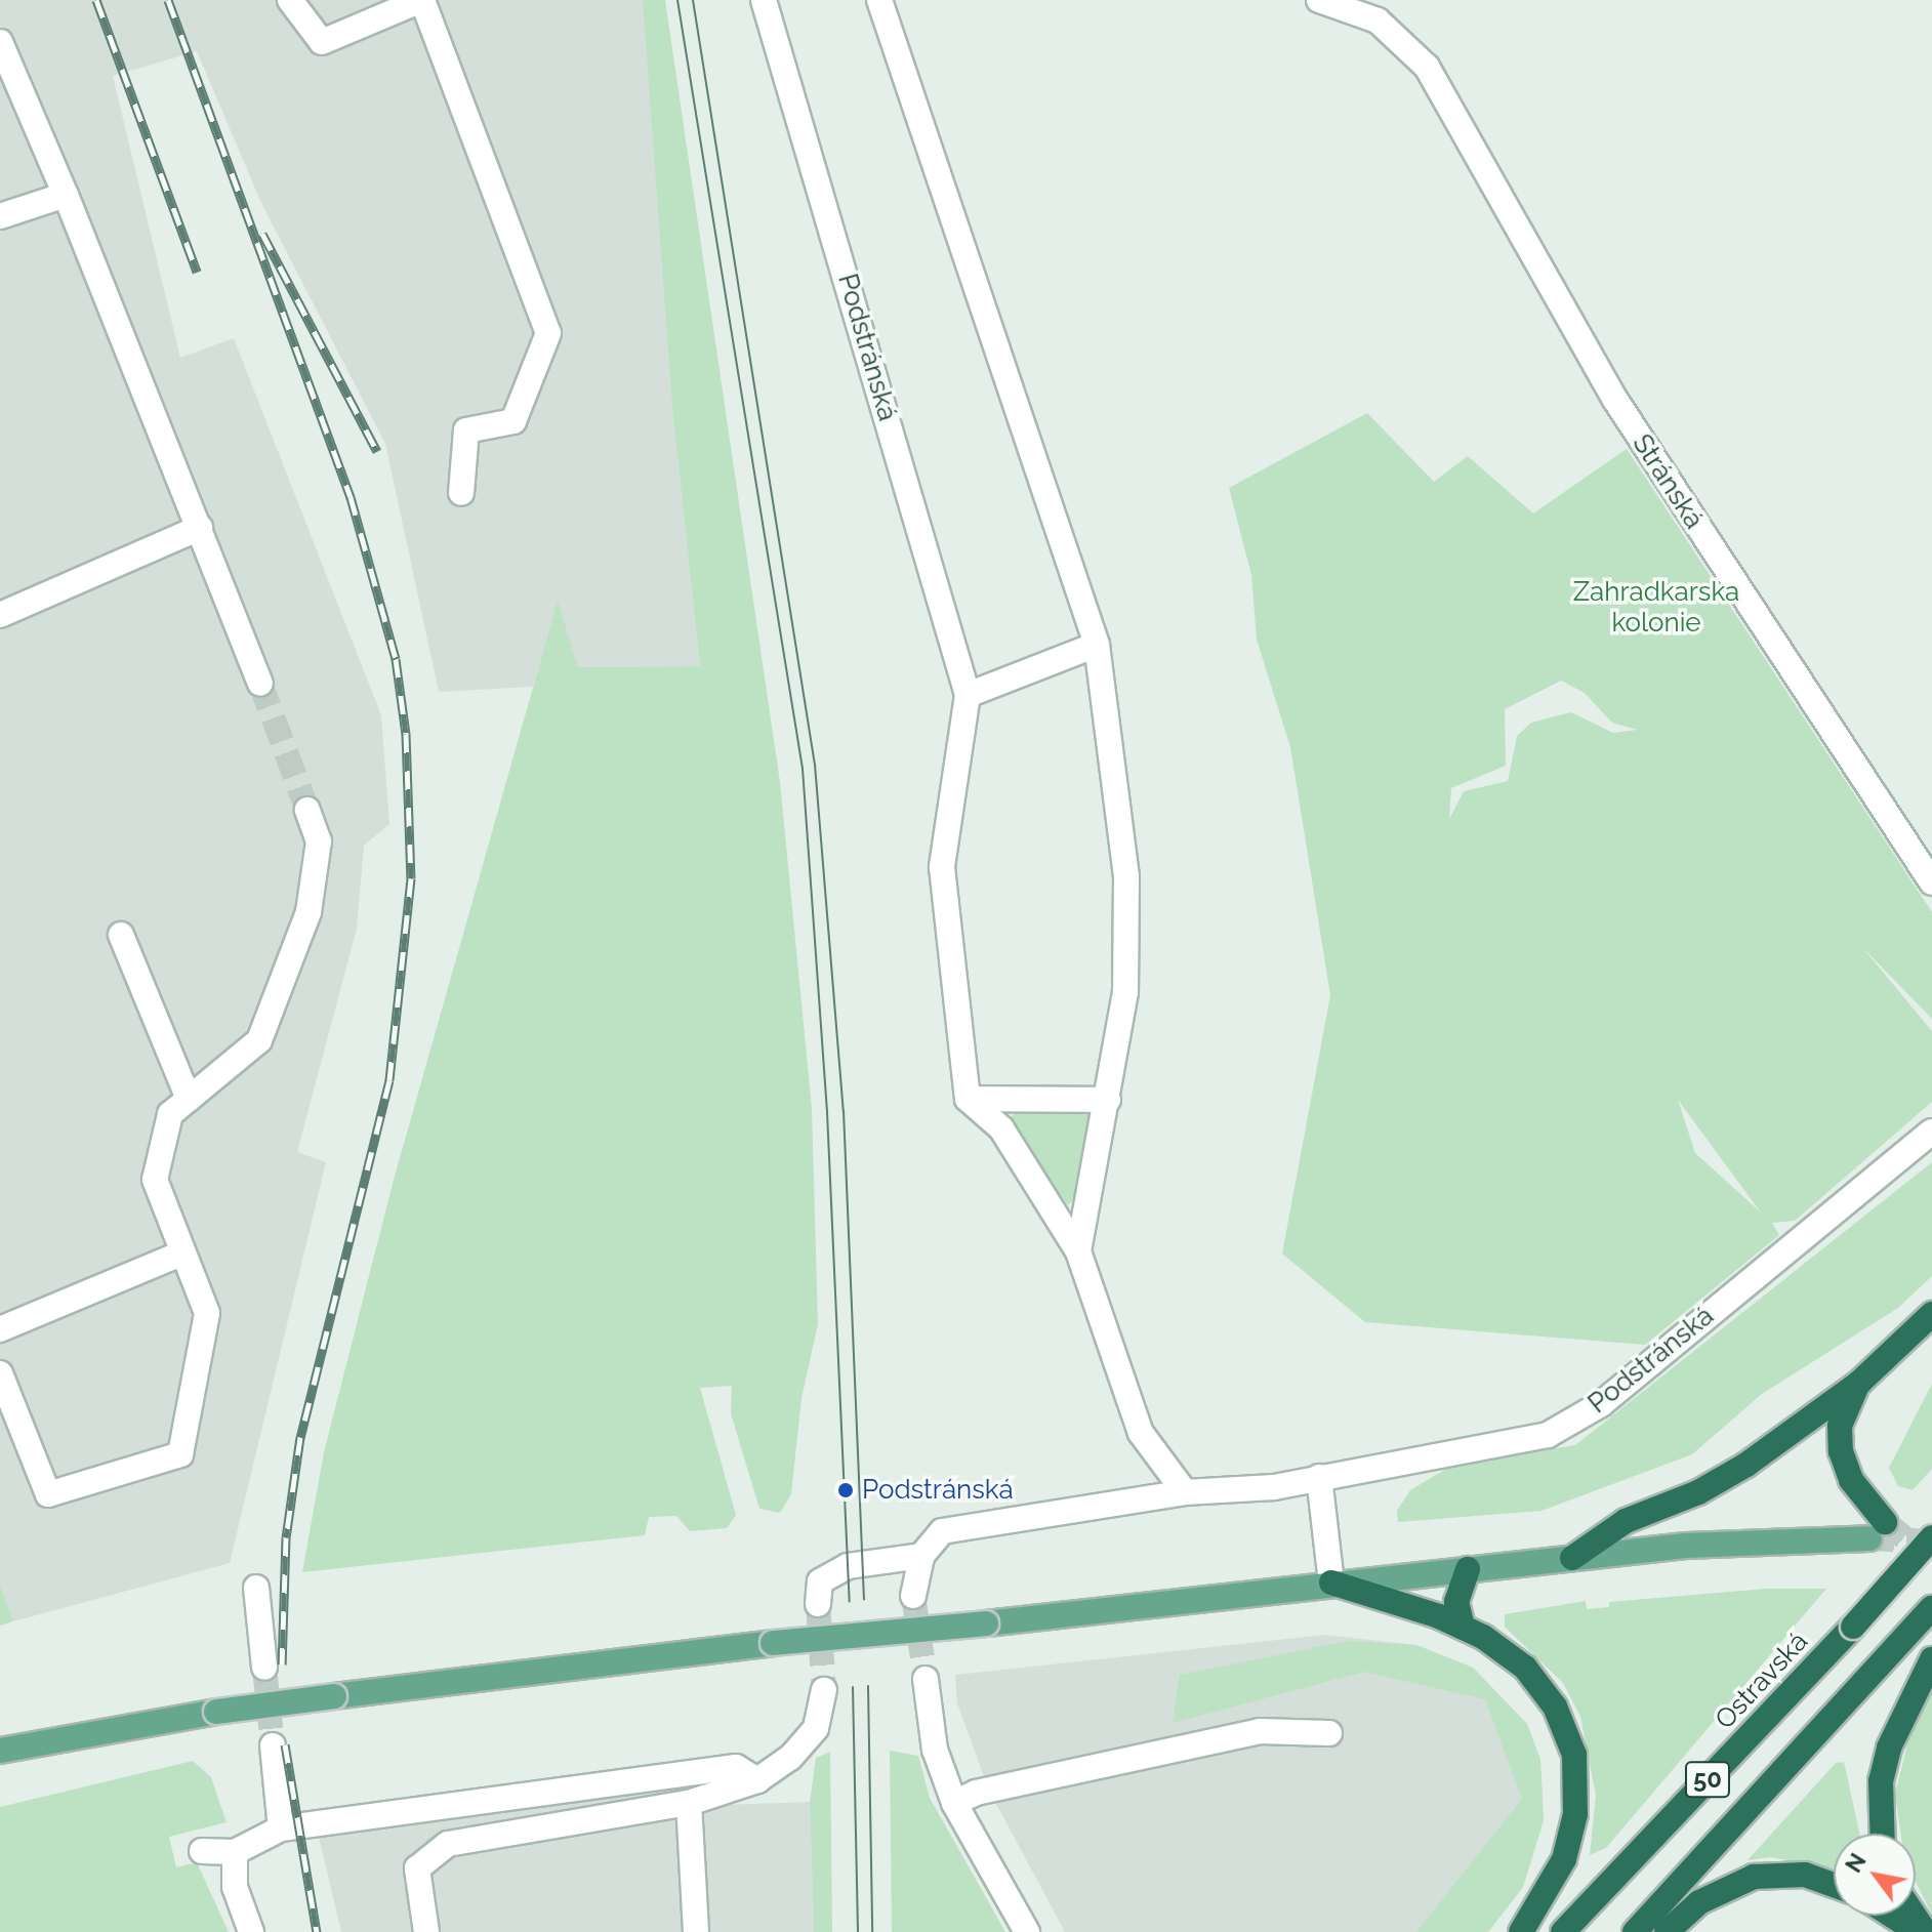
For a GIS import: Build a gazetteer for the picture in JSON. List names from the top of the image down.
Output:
{
  "streets": {
    "highway": ["Ostravská", "50"],
    "street": ["Podstránská", "Stránská"]
  },
  "parks": ["Zahradkarska kolonie"],
  "places": ["Podstránská"],
  "north": "top left"
}
